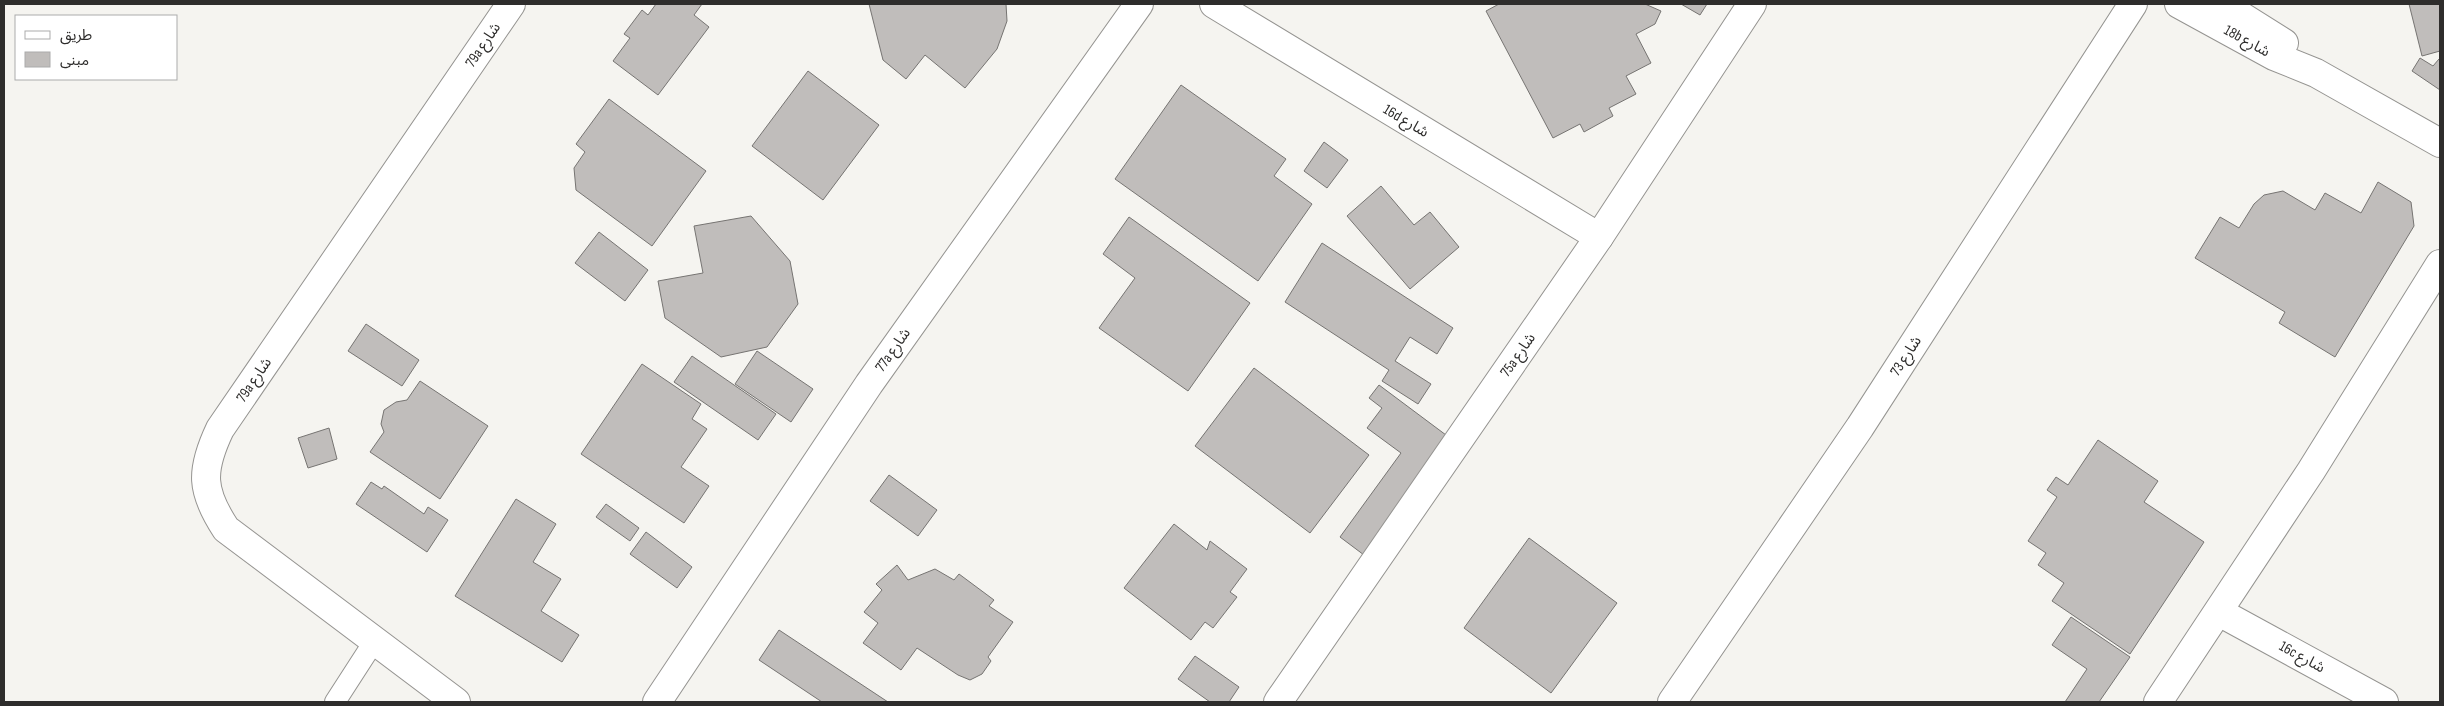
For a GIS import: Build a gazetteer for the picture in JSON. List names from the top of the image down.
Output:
{
  "streets": {
    "street": [
      "18b شارع",
      "79a شارع",
      "16d شارع",
      "77a شارع",
      "75a شارع",
      "شارع 73",
      "16c شارع"
    ]
  },
  "crossings": [
    ["16d شارع", "75a شارع"]
  ],
  "legend": ["طريق", "مبنى"]
}
